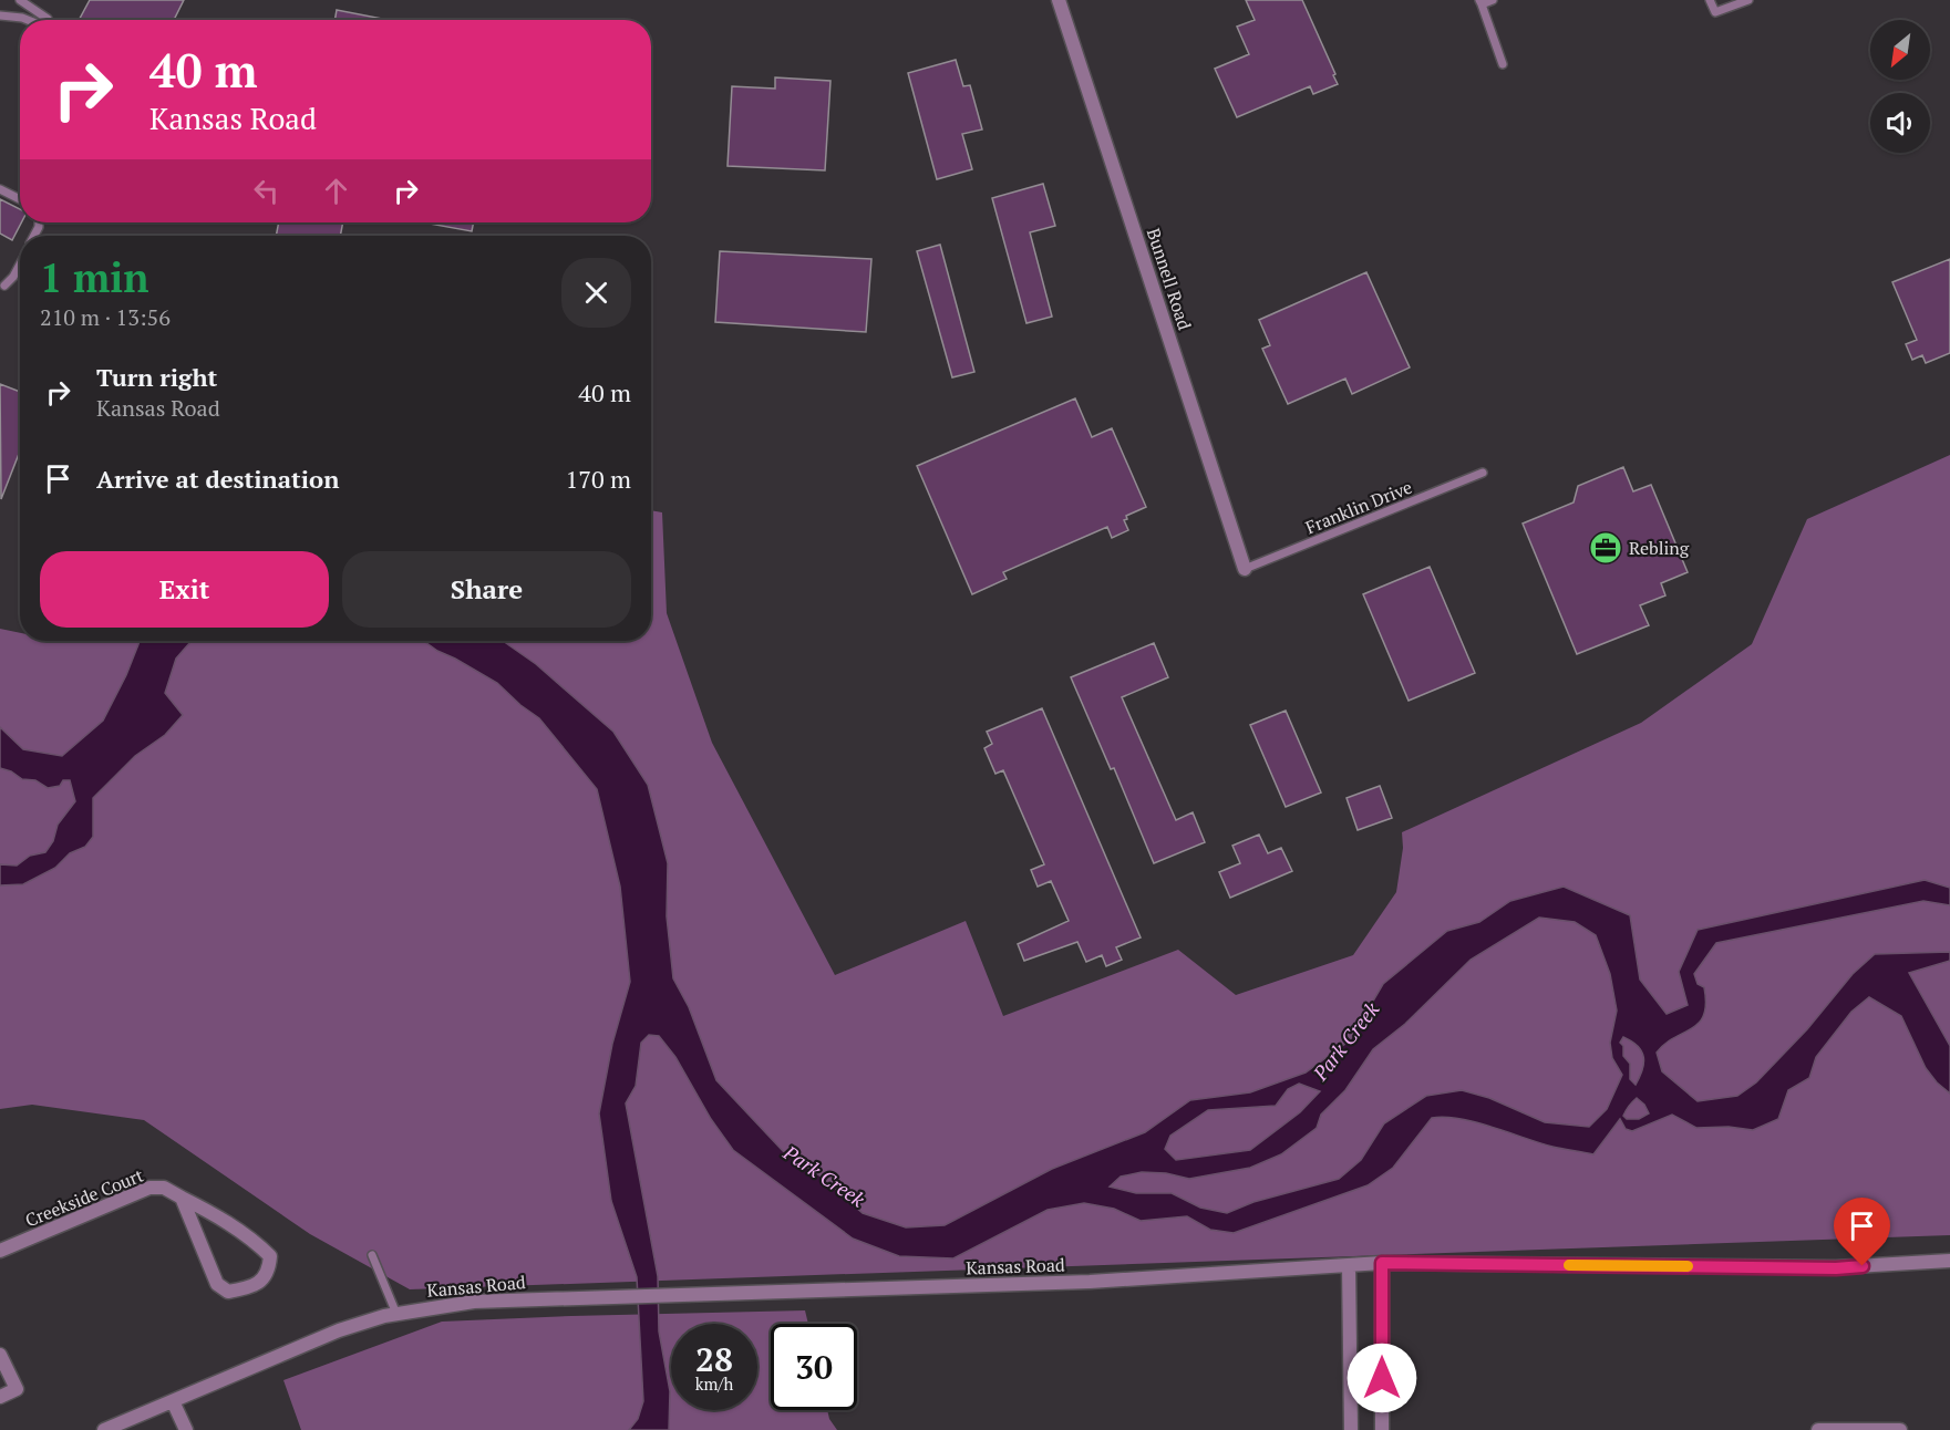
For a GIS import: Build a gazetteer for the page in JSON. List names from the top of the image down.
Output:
{
  "streets": {
    "street": ["Bunnell Road", "Creekside Court", "Kansas Road"],
    "lane": ["Franklin Drive"]
  },
  "crossings": [
    ["Bunnell Road", "Franklin Drive"]
  ],
  "water": ["Park Creek"],
  "places": {
    "office": ["Rebling"]
  },
  "north": "bottom left",
  "page": {
    "turn": ["40 m", "Kansas Road"],
    "heading": ["1 min", "210 m · 13:56"],
    "list": [
      {
        "name": "Turn right",
        "note": "Kansas Road",
        "value": "40 m"
      },
      {
        "name": "Arrive at destination",
        "value": "170 m"
      }
    ],
    "buttons": ["Exit", "Share"],
    "speed": "28 km/h",
    "limit": "30"
  }
}
